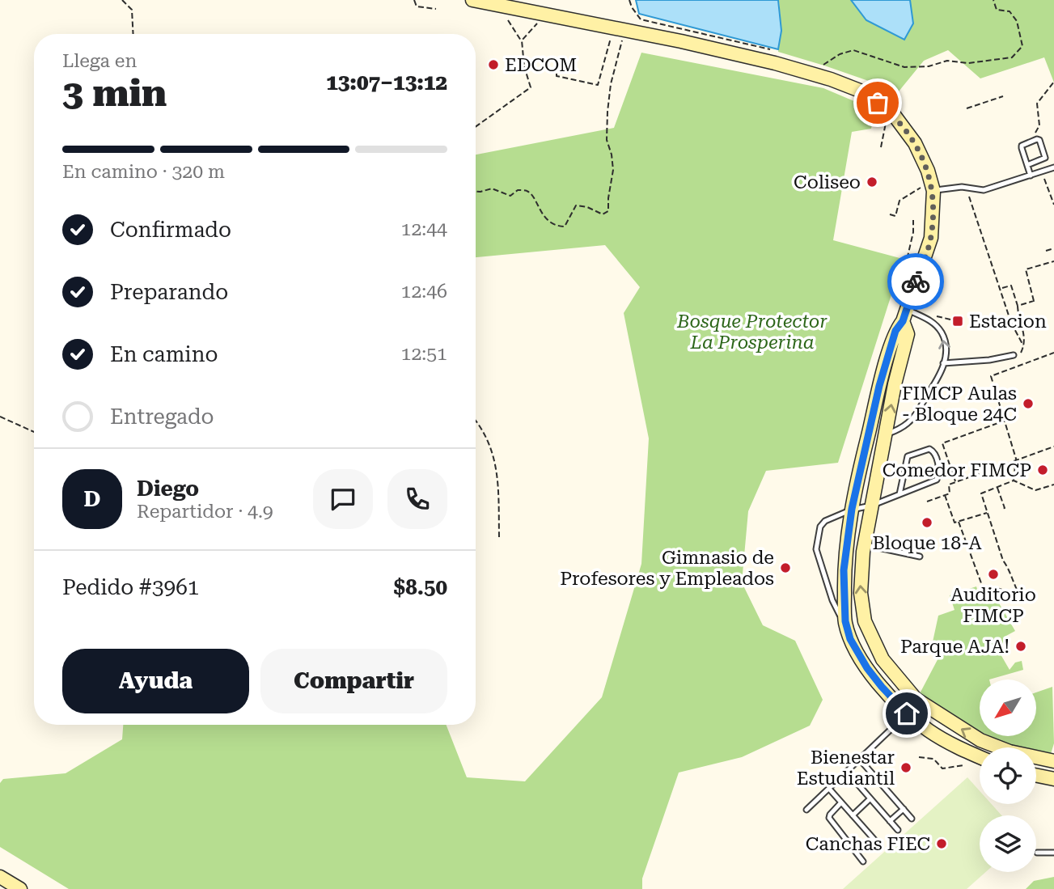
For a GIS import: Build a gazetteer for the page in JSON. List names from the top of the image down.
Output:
{
  "parks": ["Bosque Protector La Prosperina"],
  "places": {
    "other": [
      "EDCOM",
      "Coliseo",
      "FIMCP Aulas - Bloque 24C",
      "Comedor FIMCP",
      "Bloque 18-A",
      "Gimnasio de Profesores y Empleados",
      "Auditorio FIMCP",
      "Parque AJA!",
      "Bienestar Estudiantil",
      "Canchas FIEC"
    ],
    "transit": ["Estacion"]
  },
  "north": "bottom left",
  "page": {
    "heading": ["3 min", "Llega en", "13:07–13:12"],
    "panel": [
      "Diego",
      "Repartidor · 4.9",
      "Pedido #3961",
      "$8.50"
    ],
    "bar": "En camino · 320 m",
    "list": [
      ["Confirmado", "12:44"],
      ["Preparando", "12:46"],
      ["En camino", "12:51"],
      "Entregado"
    ],
    "round": "D",
    "buttons": ["Ayuda", "Compartir"]
  }
}
